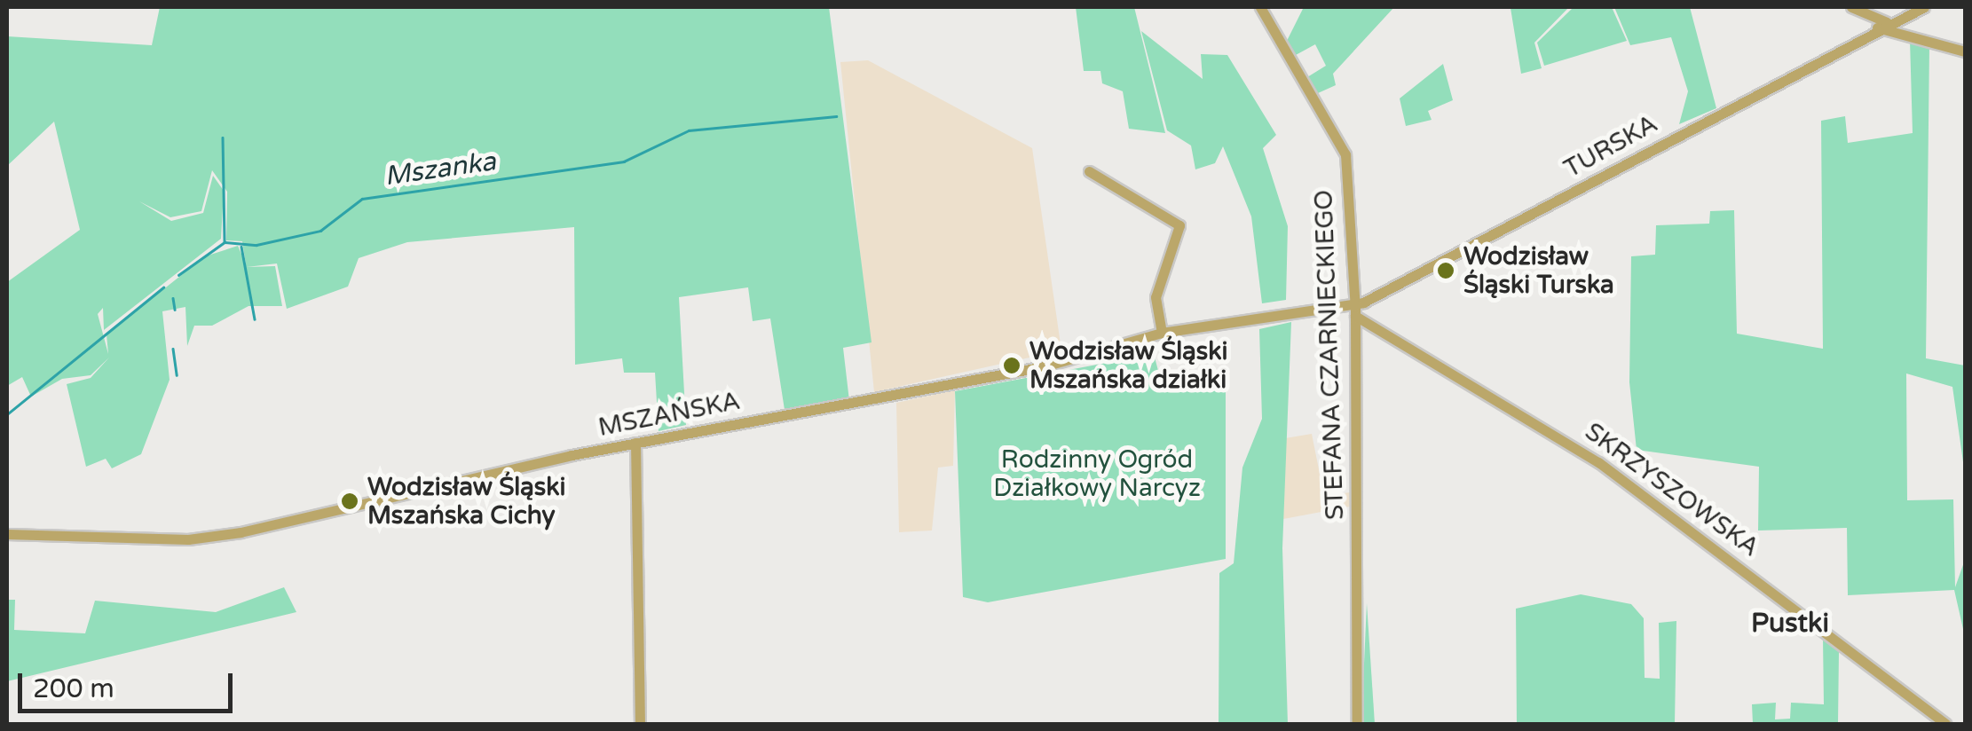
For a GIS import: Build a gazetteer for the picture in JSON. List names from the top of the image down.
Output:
{
  "streets": {
    "street": [
      "TURSKA",
      "STEFANA CZARNIECKIEGO",
      "MSZAŃSKA",
      "SKRZYSZOWSKA"
    ]
  },
  "crossings": [
    ["TURSKA", "STEFANA CZARNIECKIEGO"],
    ["TURSKA", "MSZAŃSKA"],
    ["TURSKA", "SKRZYSZOWSKA"],
    ["STEFANA CZARNIECKIEGO", "SKRZYSZOWSKA"]
  ],
  "districts": ["Pustki"],
  "water": ["Mszanka"],
  "parks": ["Rodzinny Ogród Działkowy Narcyz"],
  "places": ["Wodzisław Śląski Turska", "Wodzisław Śląski Mszańska działki", "Wodzisław Śląski Mszańska Cichy"],
  "scale_bar": "200 m"
}
